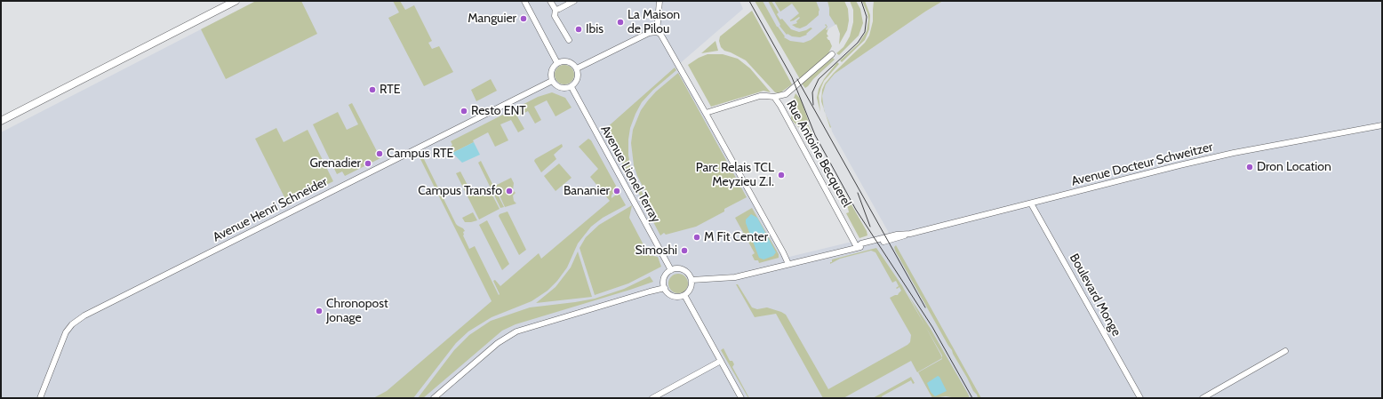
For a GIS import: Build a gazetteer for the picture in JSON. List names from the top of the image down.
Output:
{
  "streets": {
    "street": [
      "Rue Antoine Becquerel",
      "Avenue Docteur Schweitzer",
      "Avenue Lionel Terray",
      "Avenue Henri Schneider",
      "Boulevard Monge"
    ]
  },
  "crossings": [
    ["Rue Antoine Becquerel", "Avenue Docteur Schweitzer"],
    ["Avenue Docteur Schweitzer", "Avenue Lionel Terray"],
    ["Avenue Docteur Schweitzer", "Boulevard Monge"],
    ["Avenue Lionel Terray", "Avenue Henri Schneider"]
  ],
  "places": [
    "Manguier",
    "La Maison de Pilou",
    "Ibis",
    "RTE",
    "Resto ENT",
    "Campus RTE",
    "Grenadier",
    "Dron Location",
    "Parc Relais TCL Meyzieu Z.I.",
    "Campus Transfo",
    "Bananier",
    "M Fit Center",
    "Simoshi",
    "Chronopost Jonage"
  ]
}
